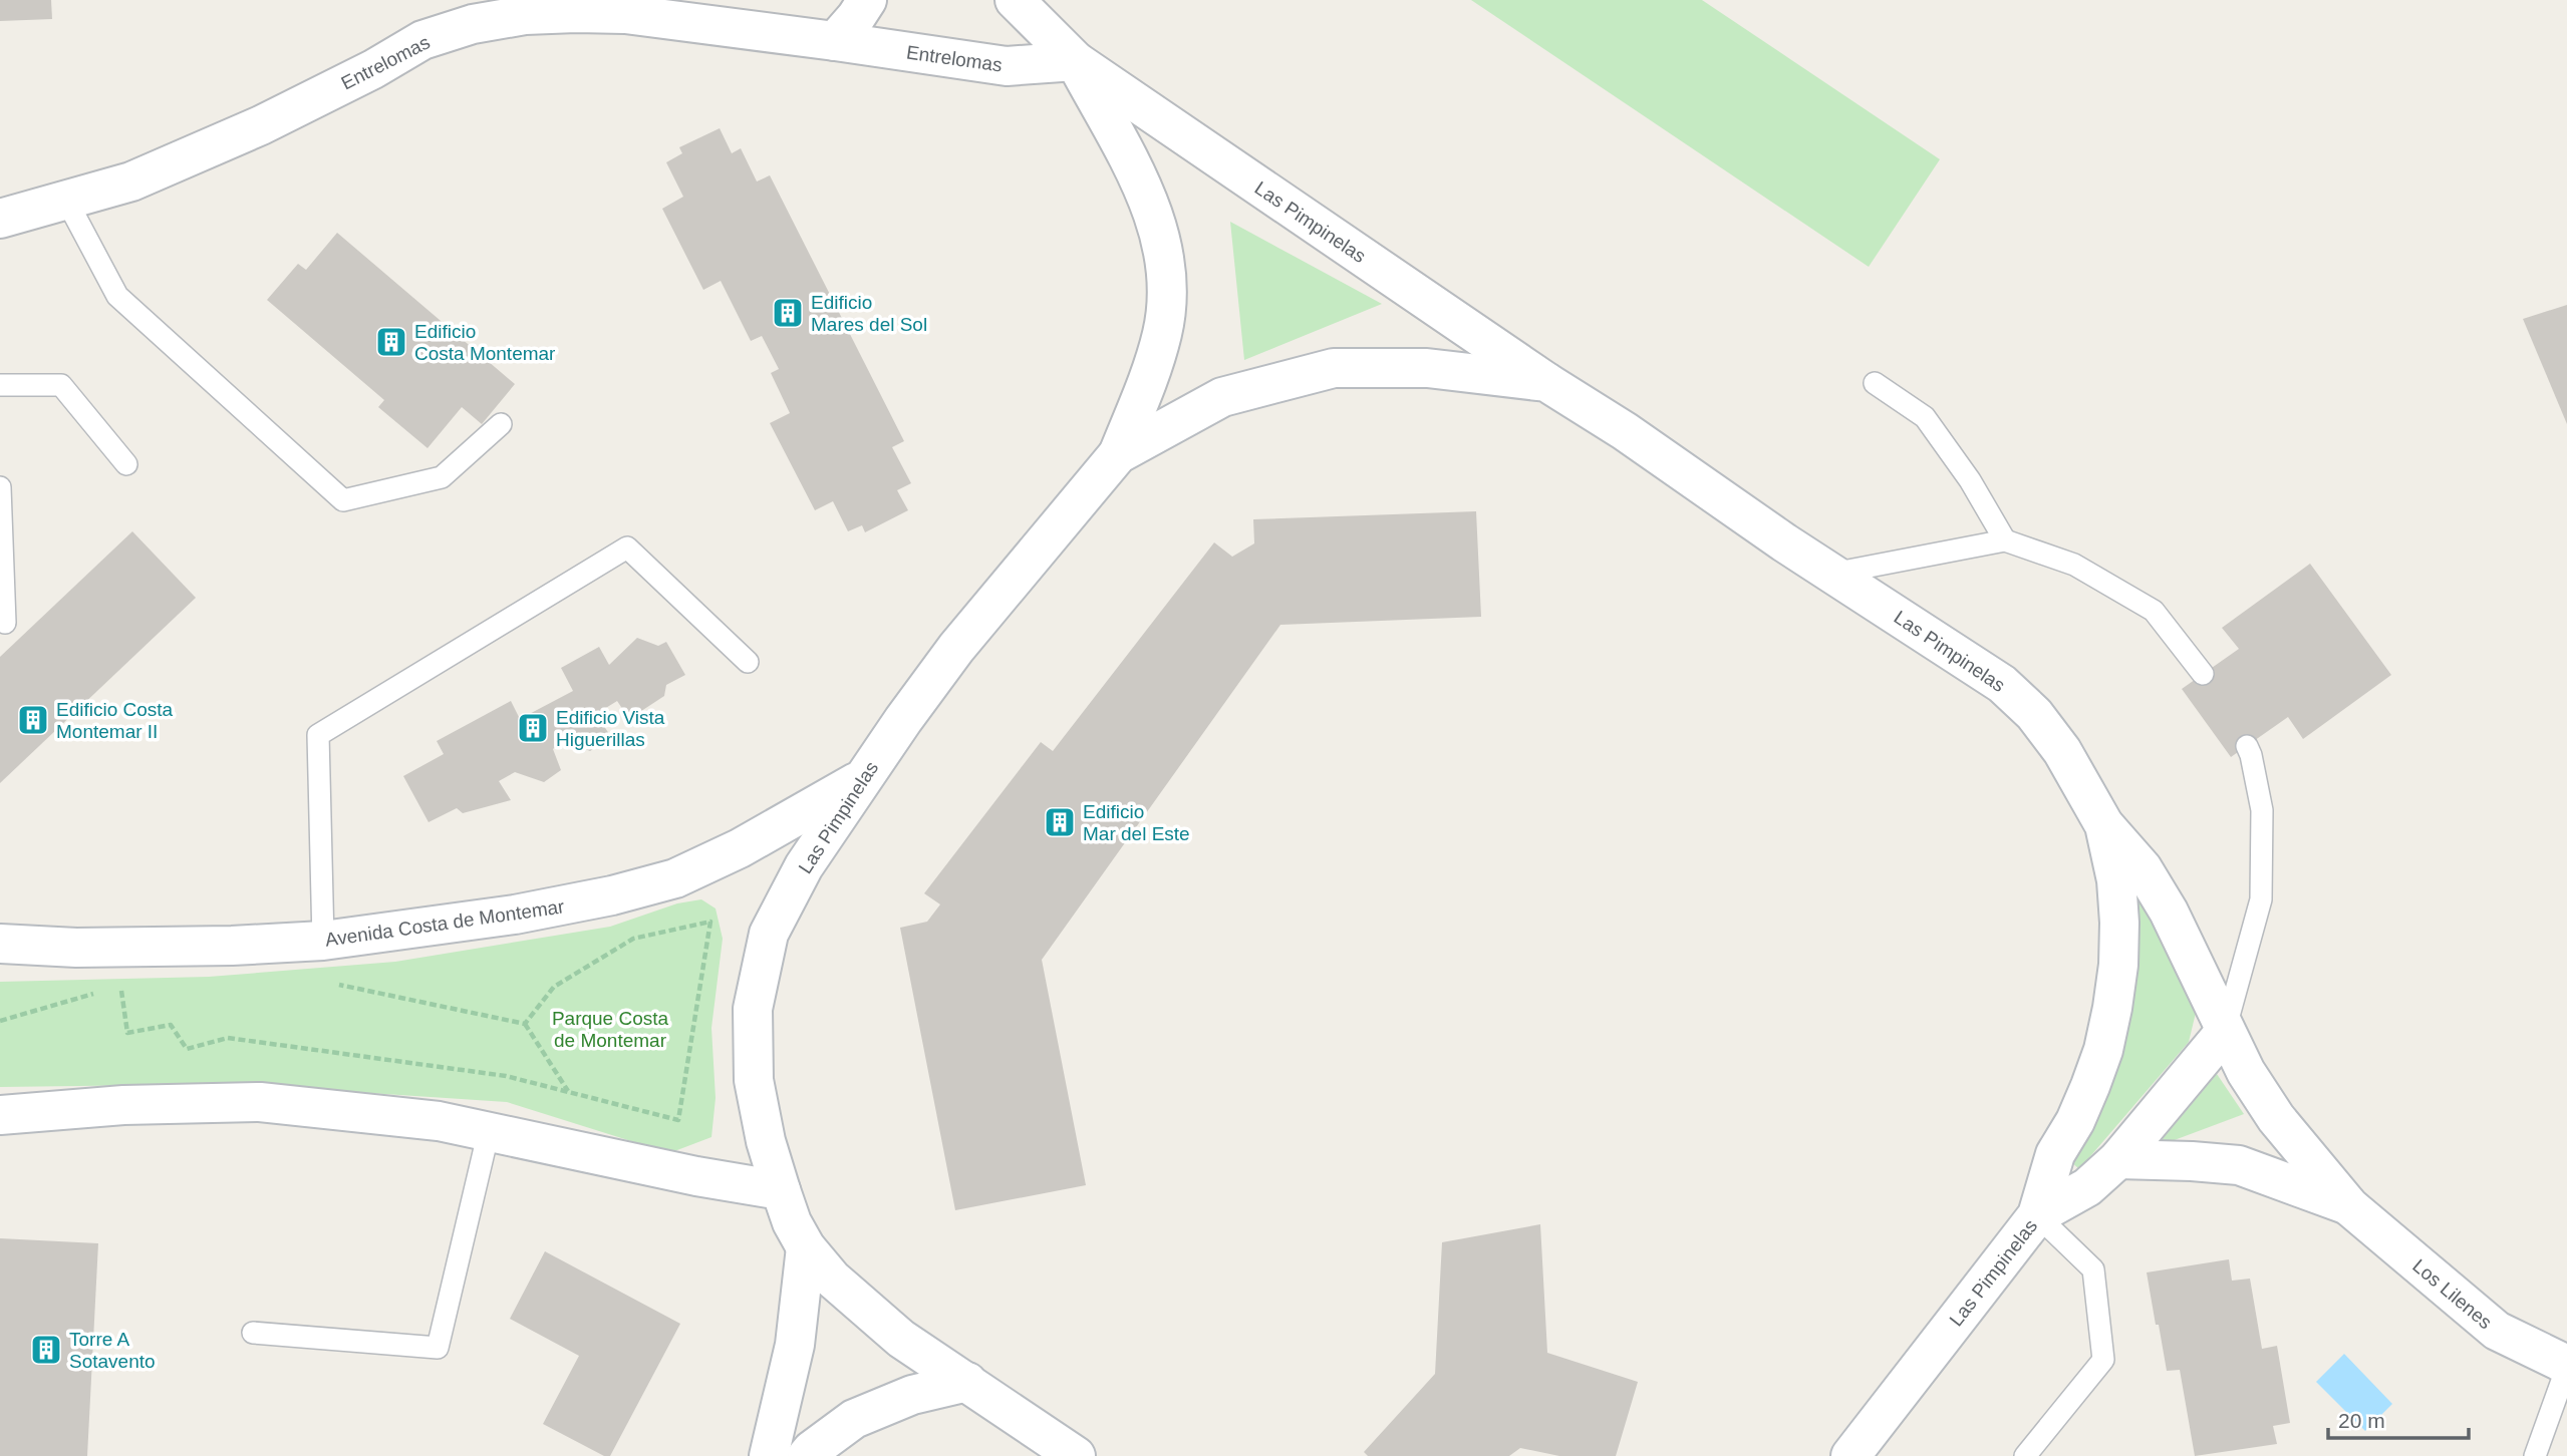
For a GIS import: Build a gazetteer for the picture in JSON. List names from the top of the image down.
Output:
{
  "streets": {
    "street": [
      "Entrelomas",
      "Las Pimpinelas",
      "Avenida Costa de Montemar",
      "Los Lilenes"
    ]
  },
  "crossings": [
    ["Entrelomas", "Las Pimpinelas"],
    ["Las Pimpinelas", "Avenida Costa de Montemar"],
    ["Las Pimpinelas", "Los Lilenes"]
  ],
  "parks": ["Parque Costa de Montemar"],
  "places": {
    "building": [
      "Edificio Mares del Sol",
      "Edificio Costa Montemar",
      "Edificio Costa Montemar II",
      "Edificio Vista Higuerillas",
      "Edificio Mar del Este",
      "Torre A Sotavento"
    ]
  },
  "scale_bar": "20 m"
}
